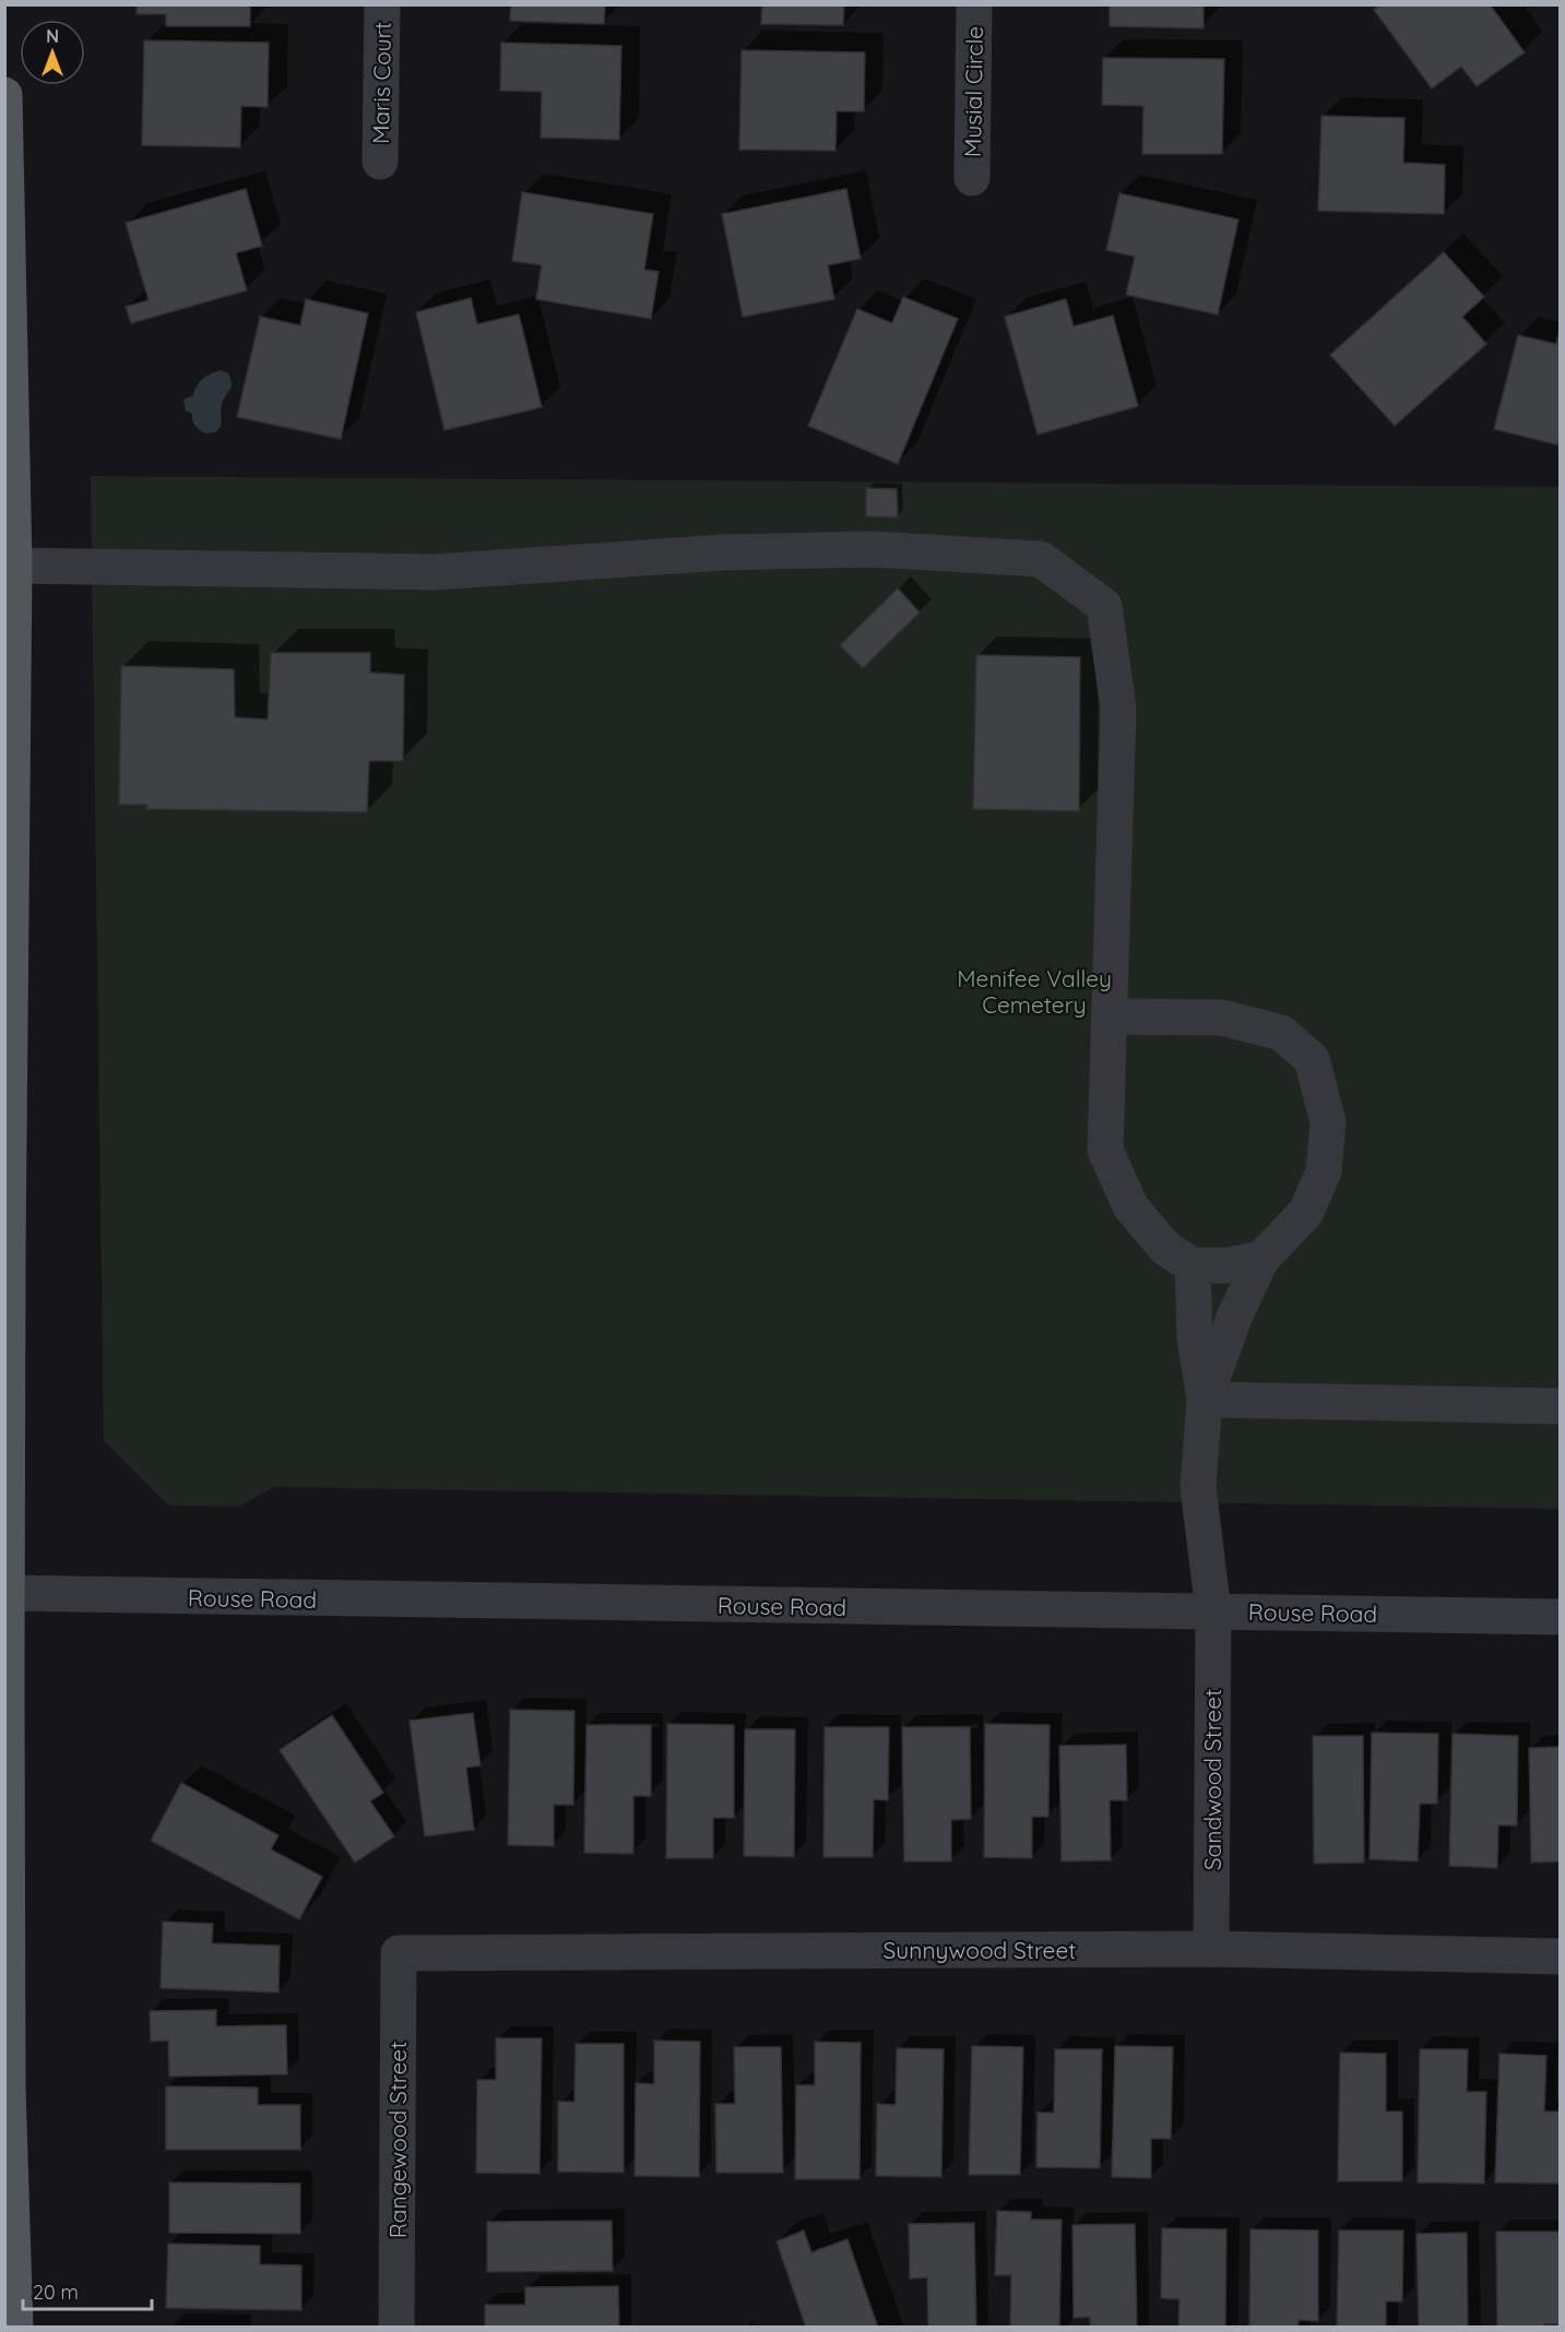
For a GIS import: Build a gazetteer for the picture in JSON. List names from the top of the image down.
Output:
{
  "streets": {
    "street": [
      "Maris Court",
      "Musial Circle",
      "Rouse Road",
      "Sandwood Street",
      "Sunnywood Street",
      "Rangewood Street"
    ]
  },
  "crossings": [
    ["Rouse Road", "Sandwood Street"],
    ["Sandwood Street", "Sunnywood Street"],
    ["Sunnywood Street", "Rangewood Street"]
  ],
  "parks": ["Menifee Valley Cemetery"],
  "scale_bar": "20 m",
  "north": "top"
}
